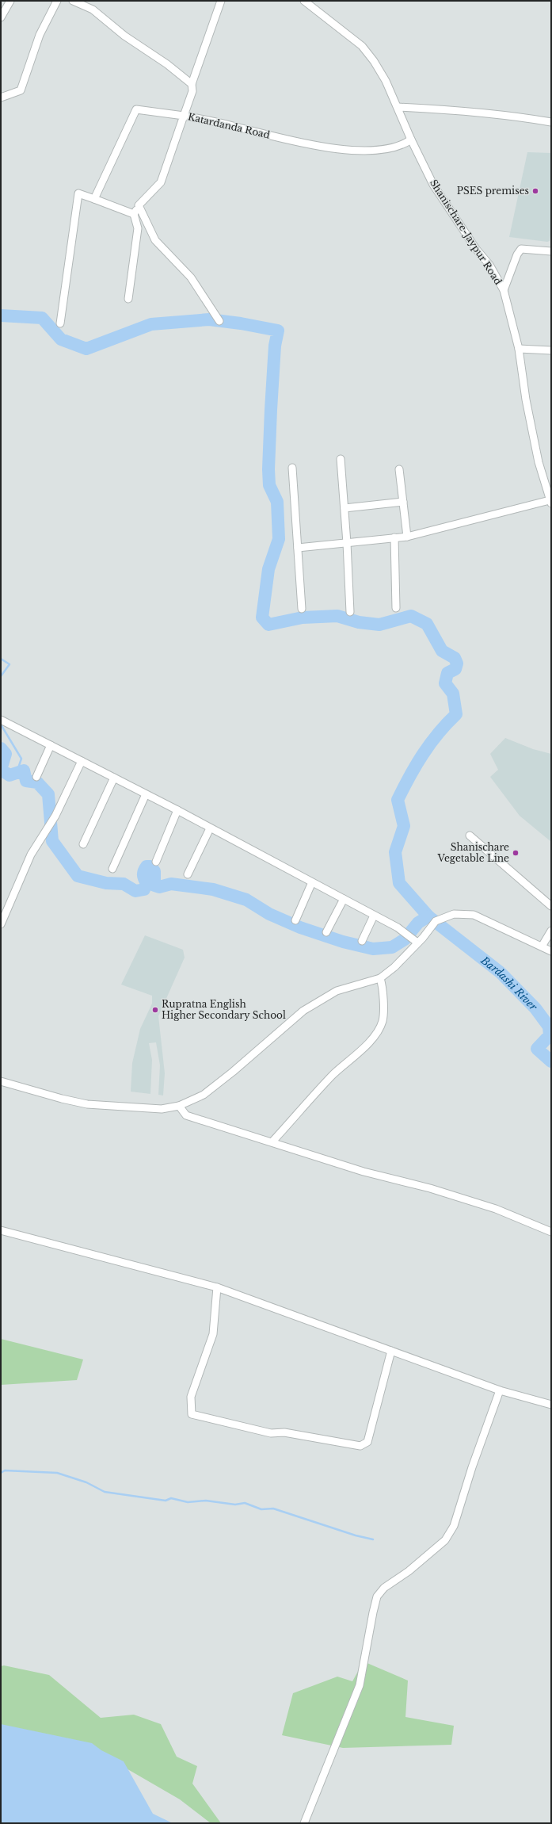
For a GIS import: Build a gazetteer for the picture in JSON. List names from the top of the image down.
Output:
{
  "streets": {
    "street": ["Katardanda Road", "Shanischare-Jaypur Road"]
  },
  "crossings": [
    ["Katardanda Road", "Shanischare-Jaypur Road"]
  ],
  "water": ["Bardashi River"],
  "places": ["PSES premises", "Shanischare Vegetable Line", "Rupratna English Higher Secondary School"]
}
